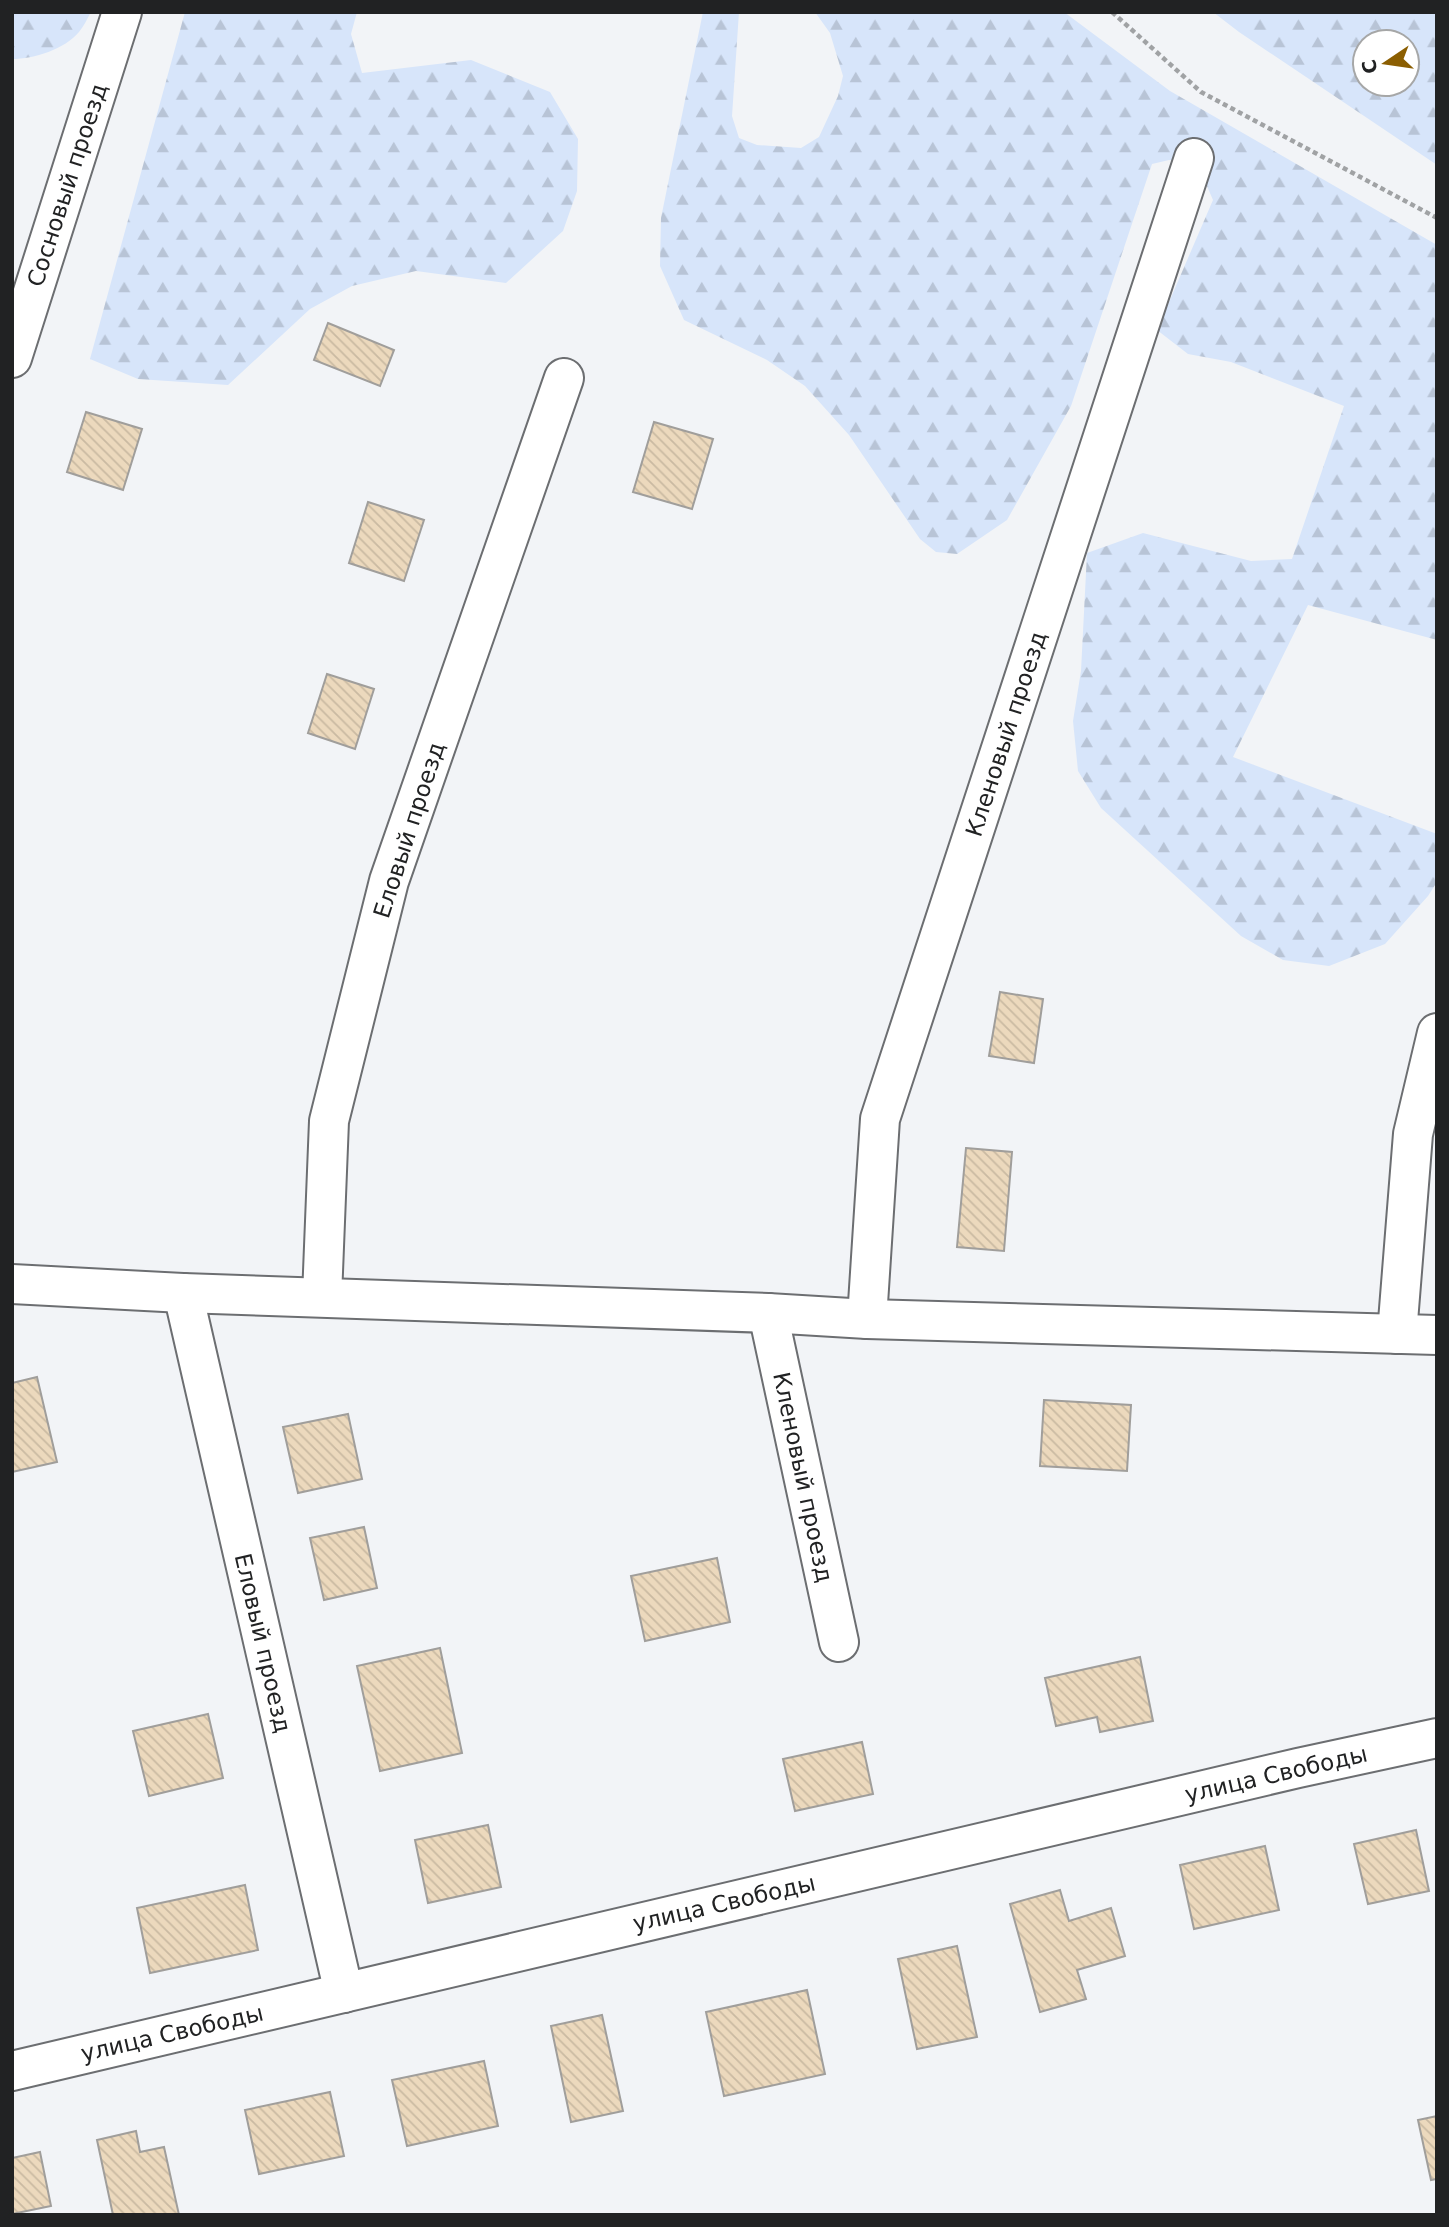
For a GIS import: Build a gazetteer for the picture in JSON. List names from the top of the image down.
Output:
{
  "streets": {
    "street": [
      "Сосновый проезд",
      "Кленовый проезд",
      "Еловый проезд",
      "улица Свободы"
    ]
  },
  "crossings": [
    ["Еловый проезд", "улица Свободы"]
  ],
  "north": "left"
}
